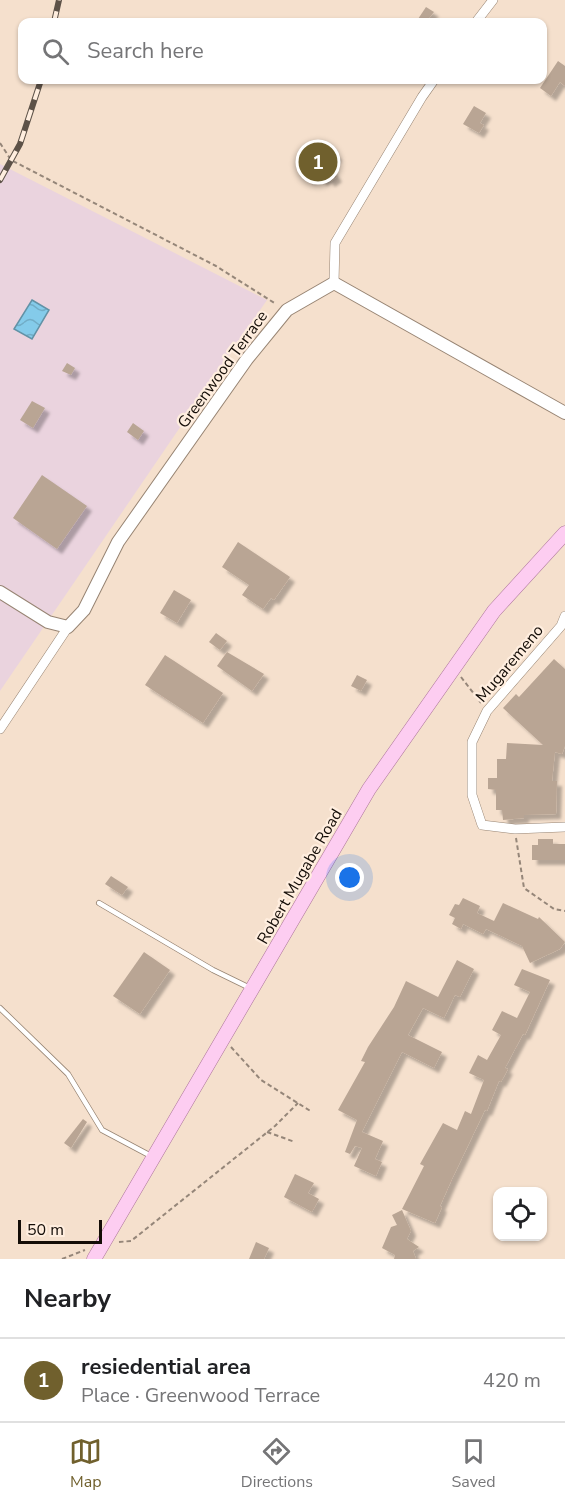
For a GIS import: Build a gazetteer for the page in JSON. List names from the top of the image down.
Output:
{
  "streets": {
    "main road": ["Robert Mugabe Road"],
    "street": ["Greenwood Terrace", "Mugaremeno"]
  },
  "scale_bar": "50 m",
  "page": {
    "search": "Search here",
    "pins": "1",
    "scale": "50 m",
    "heading": "Nearby",
    "list": [
      {
        "mark": "1",
        "name": "resiedential area",
        "note": "Place · Greenwood Terrace",
        "value": "420 m"
      }
    ],
    "nav": ["Map", "Directions", "Saved"]
  }
}
